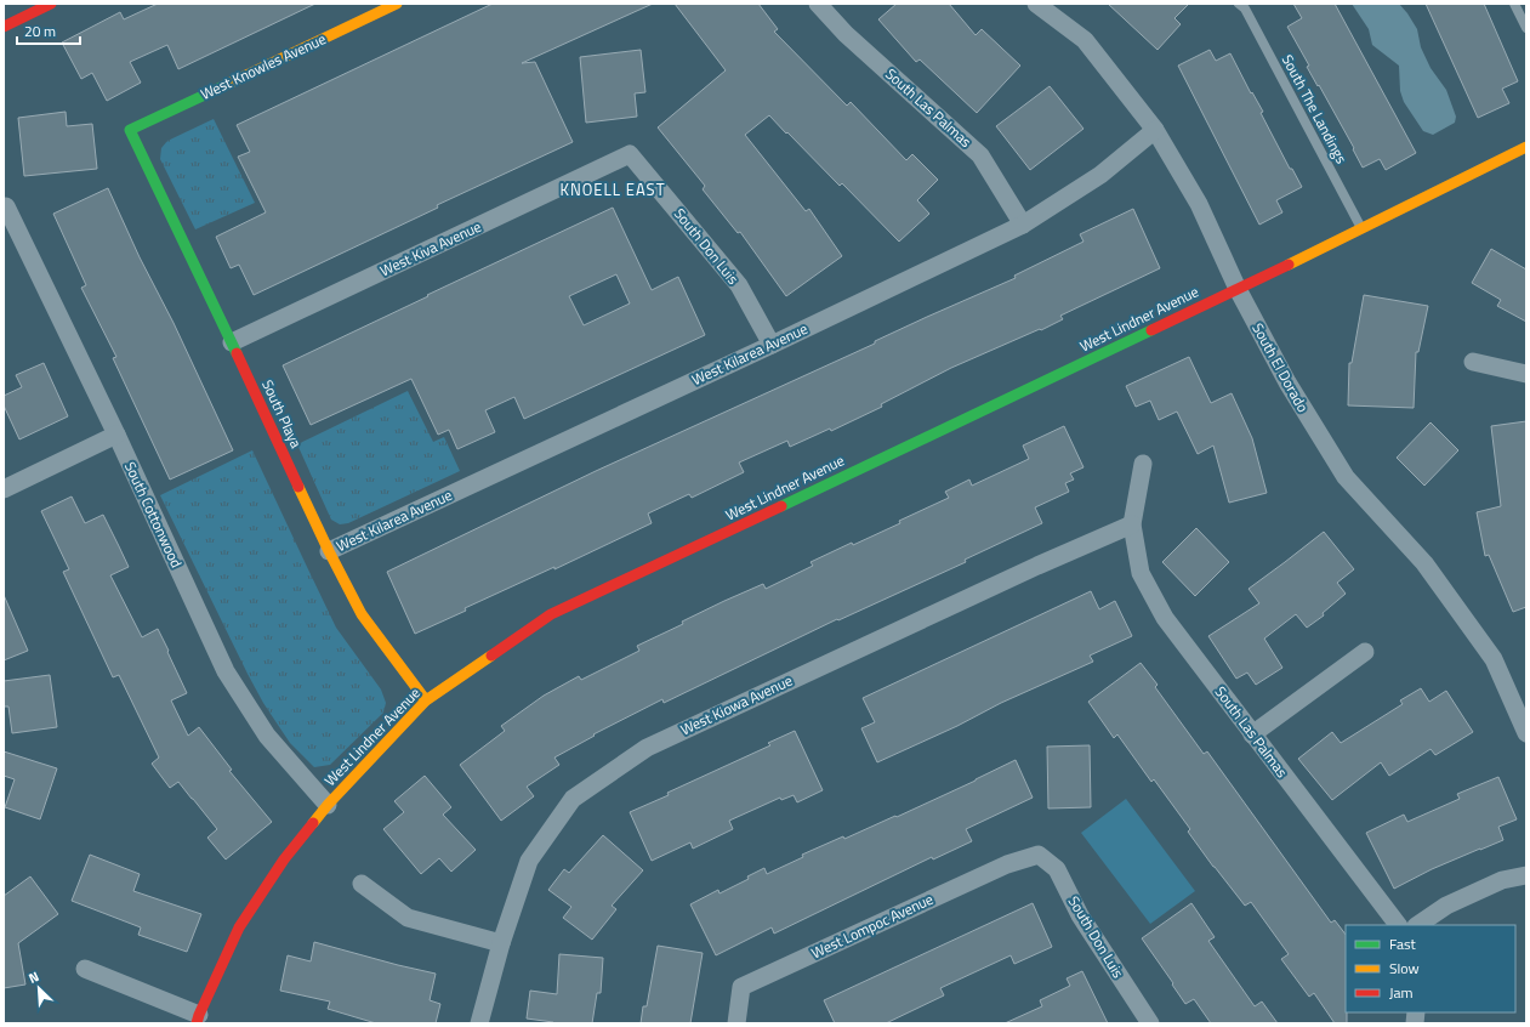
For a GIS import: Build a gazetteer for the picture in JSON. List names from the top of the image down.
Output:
{
  "streets": {
    "street": [
      "West Knowles Avenue",
      "South Las Palmas",
      "South Don Luis",
      "West Kiva Avenue",
      "West Lindner Avenue",
      "West Kilarea Avenue",
      "South El Dorado",
      "South Playa",
      "South Cottonwood",
      "West Kiowa Avenue",
      "West Lompoc Avenue"
    ],
    "lane": ["South The Landings"]
  },
  "crossings": [
    ["West Knowles Avenue", "South Playa"],
    ["South Las Palmas", "West Kilarea Avenue"],
    ["South Las Palmas", "West Kiowa Avenue"],
    ["South The Landings", "West Lindner Avenue"],
    ["South Don Luis", "West Kiva Avenue"],
    ["South Don Luis", "West Kilarea Avenue"],
    ["South Don Luis", "West Lompoc Avenue"],
    ["West Kiva Avenue", "South Playa"],
    ["West Lindner Avenue", "South El Dorado"],
    ["West Lindner Avenue", "South Playa"],
    ["West Lindner Avenue", "South Cottonwood"],
    ["West Kilarea Avenue", "South El Dorado"],
    ["West Kilarea Avenue", "South Playa"]
  ],
  "districts": ["KNOELL EAST"],
  "legend": ["Fast", "Slow", "Jam"],
  "scale_bar": "20 m",
  "north": "top left"
}
